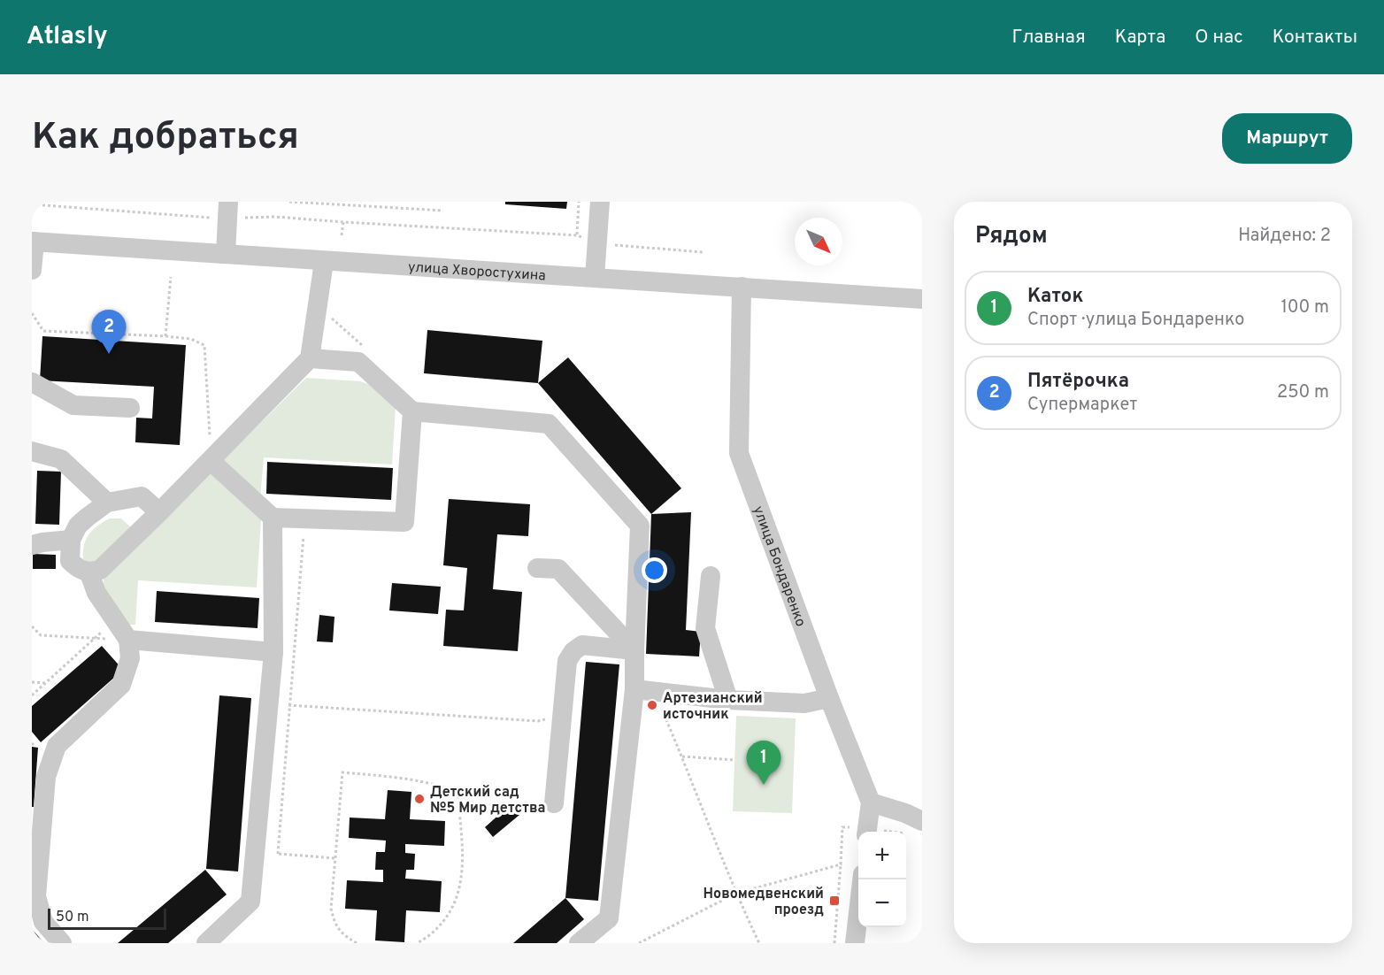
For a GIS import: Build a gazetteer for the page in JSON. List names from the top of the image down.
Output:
{
  "streets": {
    "street": ["улица Хворостухина", "улица Бондаренко"]
  },
  "crossings": [
    ["улица Хворостухина", "улица Бондаренко"]
  ],
  "places": {
    "other": ["Артезианский источник", "Детский сад №5 Мир детства"],
    "transit": ["Новомедвенский проезд"]
  },
  "scale_bar": "50 m",
  "north": "bottom right",
  "page": {
    "header": "Atlasly",
    "nav": [
      "Главная",
      "Карта",
      "О нас",
      "Контакты"
    ],
    "buttons": "Маршрут",
    "title": "Как добраться",
    "heading": ["Рядом", "Найдено: 2"],
    "list": [
      {
        "mark": "1",
        "name": "Каток",
        "note": "Спорт · улица Бондаренко",
        "value": "100 m"
      },
      {
        "mark": "2",
        "name": "Пятёрочка",
        "note": "Супермаркет",
        "value": "250 m"
      }
    ],
    "pins": ["2", "1"],
    "map_buttons": ["+", "−"],
    "scale": "50 m"
  }
}
